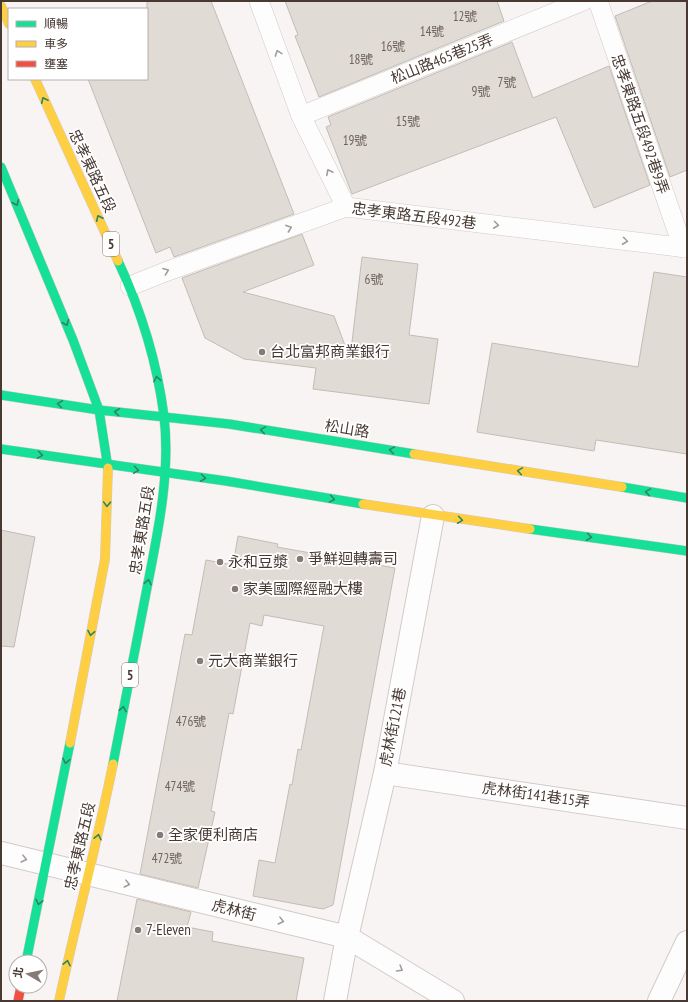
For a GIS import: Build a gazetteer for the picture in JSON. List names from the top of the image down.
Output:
{
  "streets": {
    "main road": ["忠孝東路五段", "5", "松山路"],
    "street": ["虎林街121巷", "虎林街141巷15弄", "虎林街"],
    "lane": ["松山路465巷25弄", "忠孝東路五段492巷9弄", "忠孝東路五段492巷"]
  },
  "crossings": [
    ["忠孝東路五段492巷9弄", "忠孝東路五段492巷"],
    ["忠孝東路五段", "忠孝東路五段492巷"],
    ["忠孝東路五段", "松山路"],
    ["忠孝東路五段", "虎林街"],
    ["虎林街121巷", "虎林街141巷15弄"],
    ["虎林街121巷", "虎林街"]
  ],
  "one_way": ["忠孝東路五段492巷", "虎林街"],
  "places": [
    "台北富邦商業銀行",
    "爭鮮迴轉壽司",
    "永和豆漿",
    "家美國際經融大樓",
    "元大商業銀行",
    "全家便利商店",
    "7-Eleven"
  ],
  "house_numbers": [
    "12號",
    "14號",
    "16號",
    "18號",
    "7號",
    "9號",
    "15號",
    "19號",
    "6號",
    "476號",
    "474號",
    "472號"
  ],
  "legend": ["順暢", "車多", "壅塞"],
  "north": "left"
}
